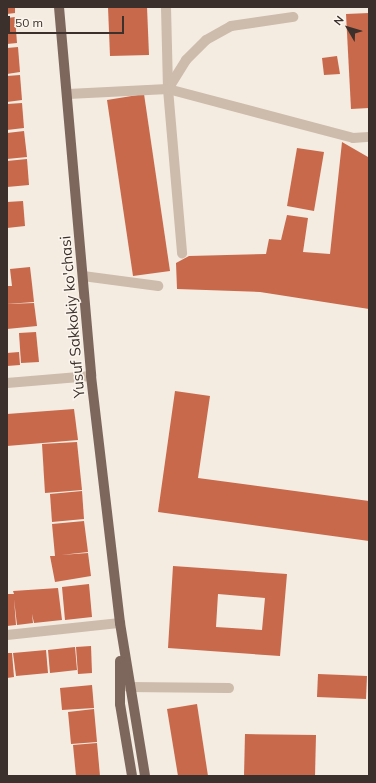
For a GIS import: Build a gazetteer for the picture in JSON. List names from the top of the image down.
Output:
{
  "streets": {
    "main road": ["Yusuf Sakkokiy ko'chasi"]
  },
  "scale_bar": "50 m",
  "north": "top left"
}
